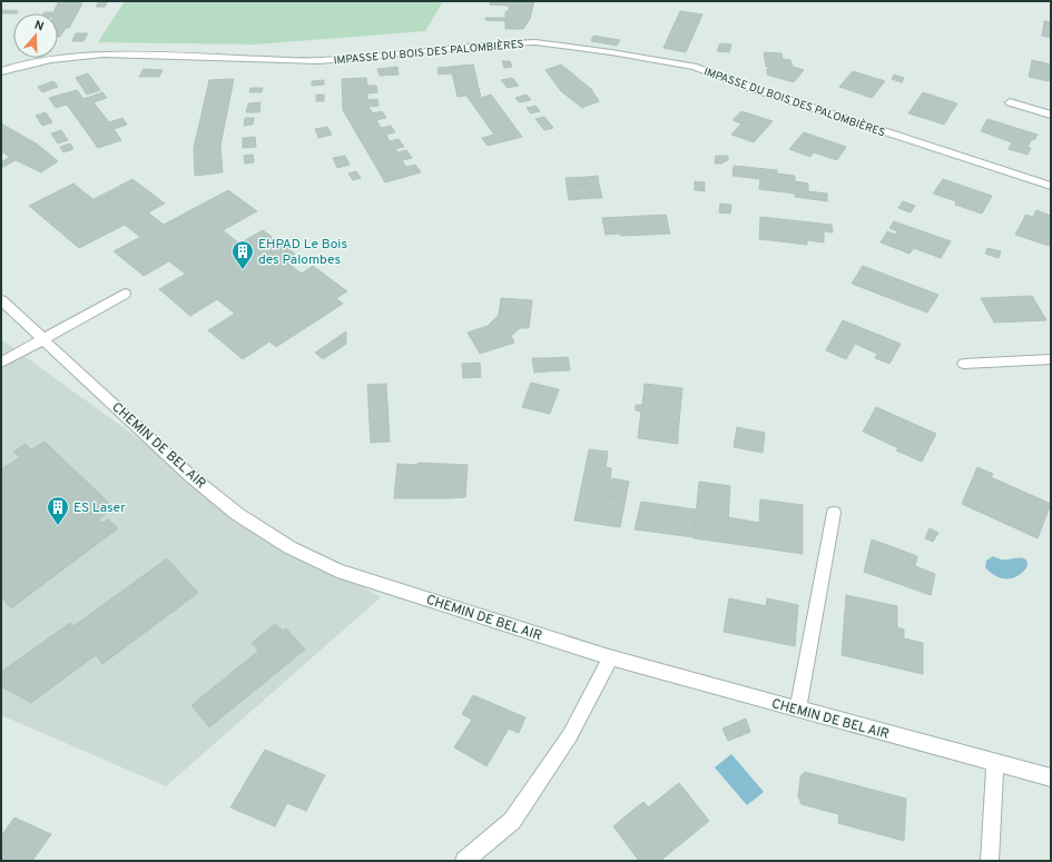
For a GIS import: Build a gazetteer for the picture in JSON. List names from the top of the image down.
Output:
{
  "streets": {
    "street": ["IMPASSE DU BOIS DES PALOMBIÈRES", "CHEMIN DE BEL AIR"]
  },
  "places": {
    "building": ["EHPAD Le Bois des Palombes", "ES Laser"]
  },
  "north": "top"
}
